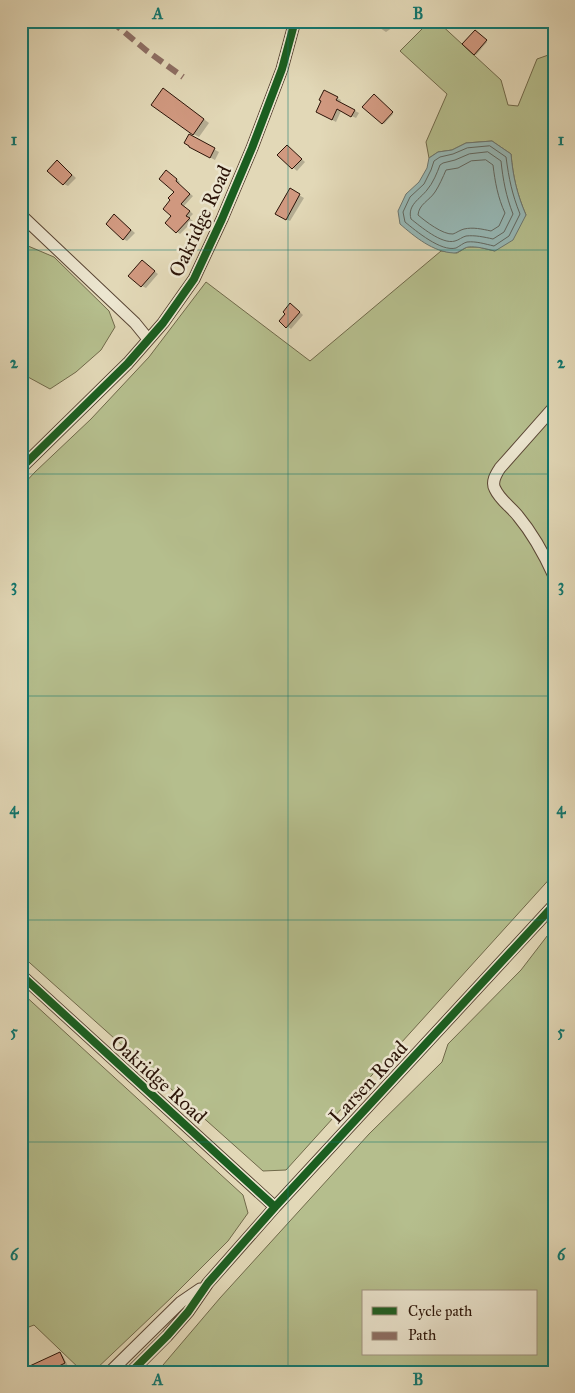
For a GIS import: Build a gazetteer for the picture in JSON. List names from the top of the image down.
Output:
{
  "streets": {
    "street": ["Oakridge Road", "Larsen Road"]
  },
  "crossings": [
    ["Oakridge Road", "Larsen Road"]
  ],
  "legend": ["Cycle path", "Path"],
  "grid": {
    "columns": ["A", "B"],
    "rows": [
      "1",
      "2",
      "3",
      "4",
      "5",
      "6"
    ]
  }
}
